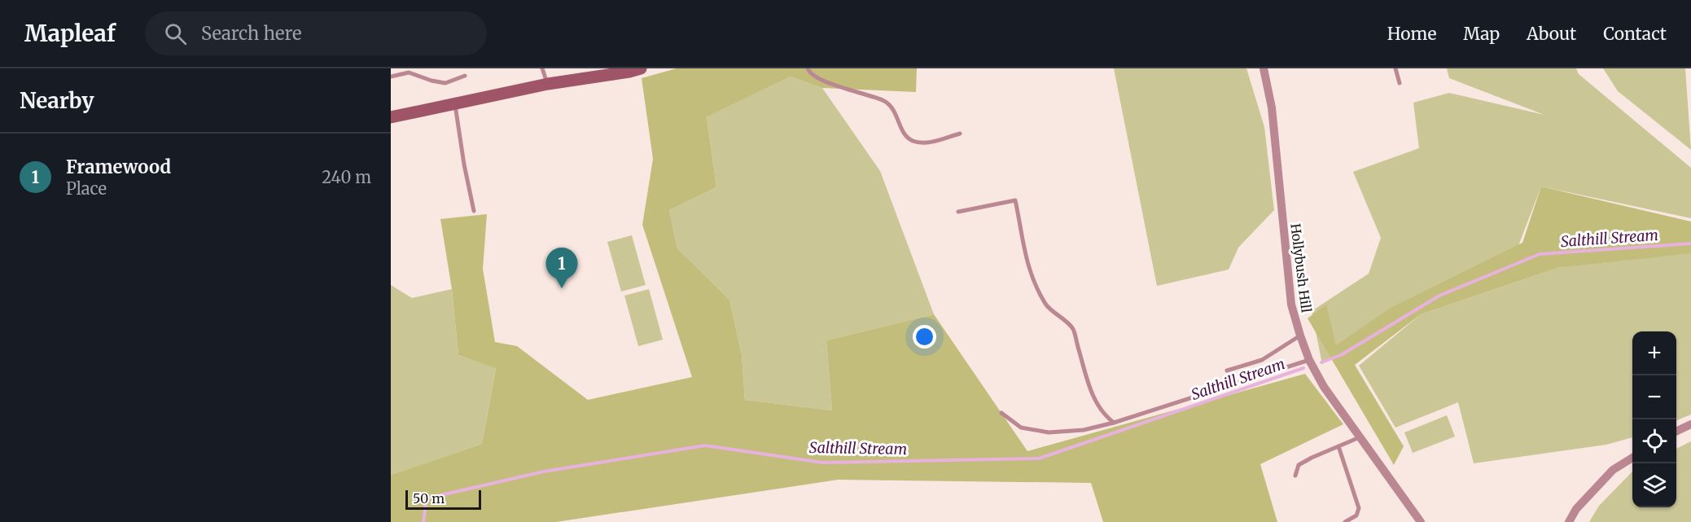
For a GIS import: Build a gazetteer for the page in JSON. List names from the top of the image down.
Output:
{
  "streets": {
    "street": ["Hollybush Hill"]
  },
  "water": ["Salthill Stream"],
  "scale_bar": "50 m",
  "page": {
    "header": "Mapleaf",
    "search": "Search here",
    "nav": [
      "Home",
      "Map",
      "About",
      "Contact"
    ],
    "heading": "Nearby",
    "list": [
      {
        "mark": "1",
        "name": "Framewood",
        "note": "Place",
        "value": "240 m"
      }
    ],
    "pins": "1",
    "map_buttons": ["+", "−"],
    "scale": "50 m"
  }
}
